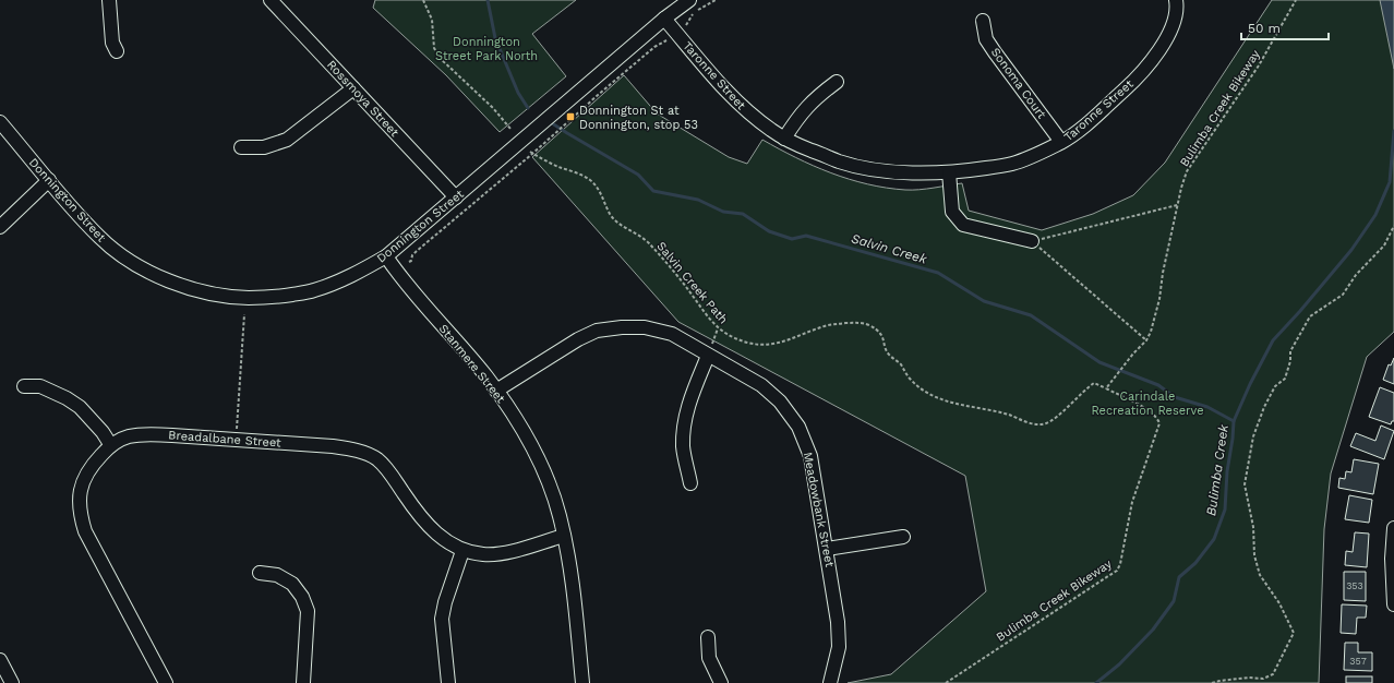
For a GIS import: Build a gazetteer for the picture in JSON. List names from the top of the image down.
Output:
{
  "streets": {
    "street": [
      "Taronne Street",
      "Sonoma Court",
      "Rossmoya Street",
      "Donnington Street",
      "Stanmere Street",
      "Breadalbane Street",
      "Meadowbank Street"
    ],
    "path": ["Bulimba Creek Bikeway", "Salvin Creek Path"]
  },
  "crossings": [
    ["Taronne Street", "Sonoma Court"],
    ["Taronne Street", "Donnington Street"],
    ["Rossmoya Street", "Donnington Street"],
    ["Bulimba Creek Bikeway", "Salvin Creek Path"],
    ["Donnington Street", "Stanmere Street"],
    ["Stanmere Street", "Breadalbane Street"],
    ["Stanmere Street", "Meadowbank Street"]
  ],
  "water": ["Salvin Creek", "Bulimba Creek"],
  "parks": ["Donnington Street Park North", "Carindale Recreation Reserve"],
  "places": {
    "transit": ["Donnington St at Donnington, stop 53"]
  },
  "house_numbers": ["353", "357"],
  "scale_bar": "50 m"
}
